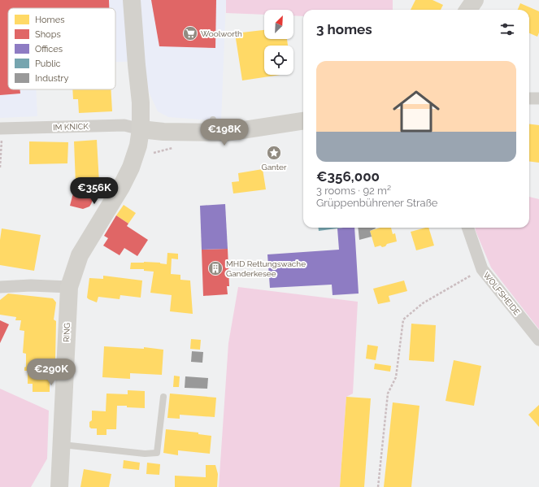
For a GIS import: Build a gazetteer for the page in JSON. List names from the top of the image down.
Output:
{
  "streets": {
    "street": ["IM KNICK", "WOLFSHEIDE", "RING"]
  },
  "crossings": [
    ["IM KNICK", "RING"]
  ],
  "places": {
    "supermarket": ["Woolworth"],
    "place": ["Ganter"],
    "building": ["MHD Rettungswache Ganderkesee"]
  },
  "legend": [
    "Homes",
    "Shops",
    "Offices",
    "Public",
    "Industry"
  ],
  "north": "top right",
  "page": {
    "heading": "3 homes",
    "list": [
      {
        "name": "€356,000",
        "note": "3 rooms · 92 m² · Grüppenbührener Straße"
      }
    ],
    "price": ["€198K", "€356K", "€290K"]
  }
}
